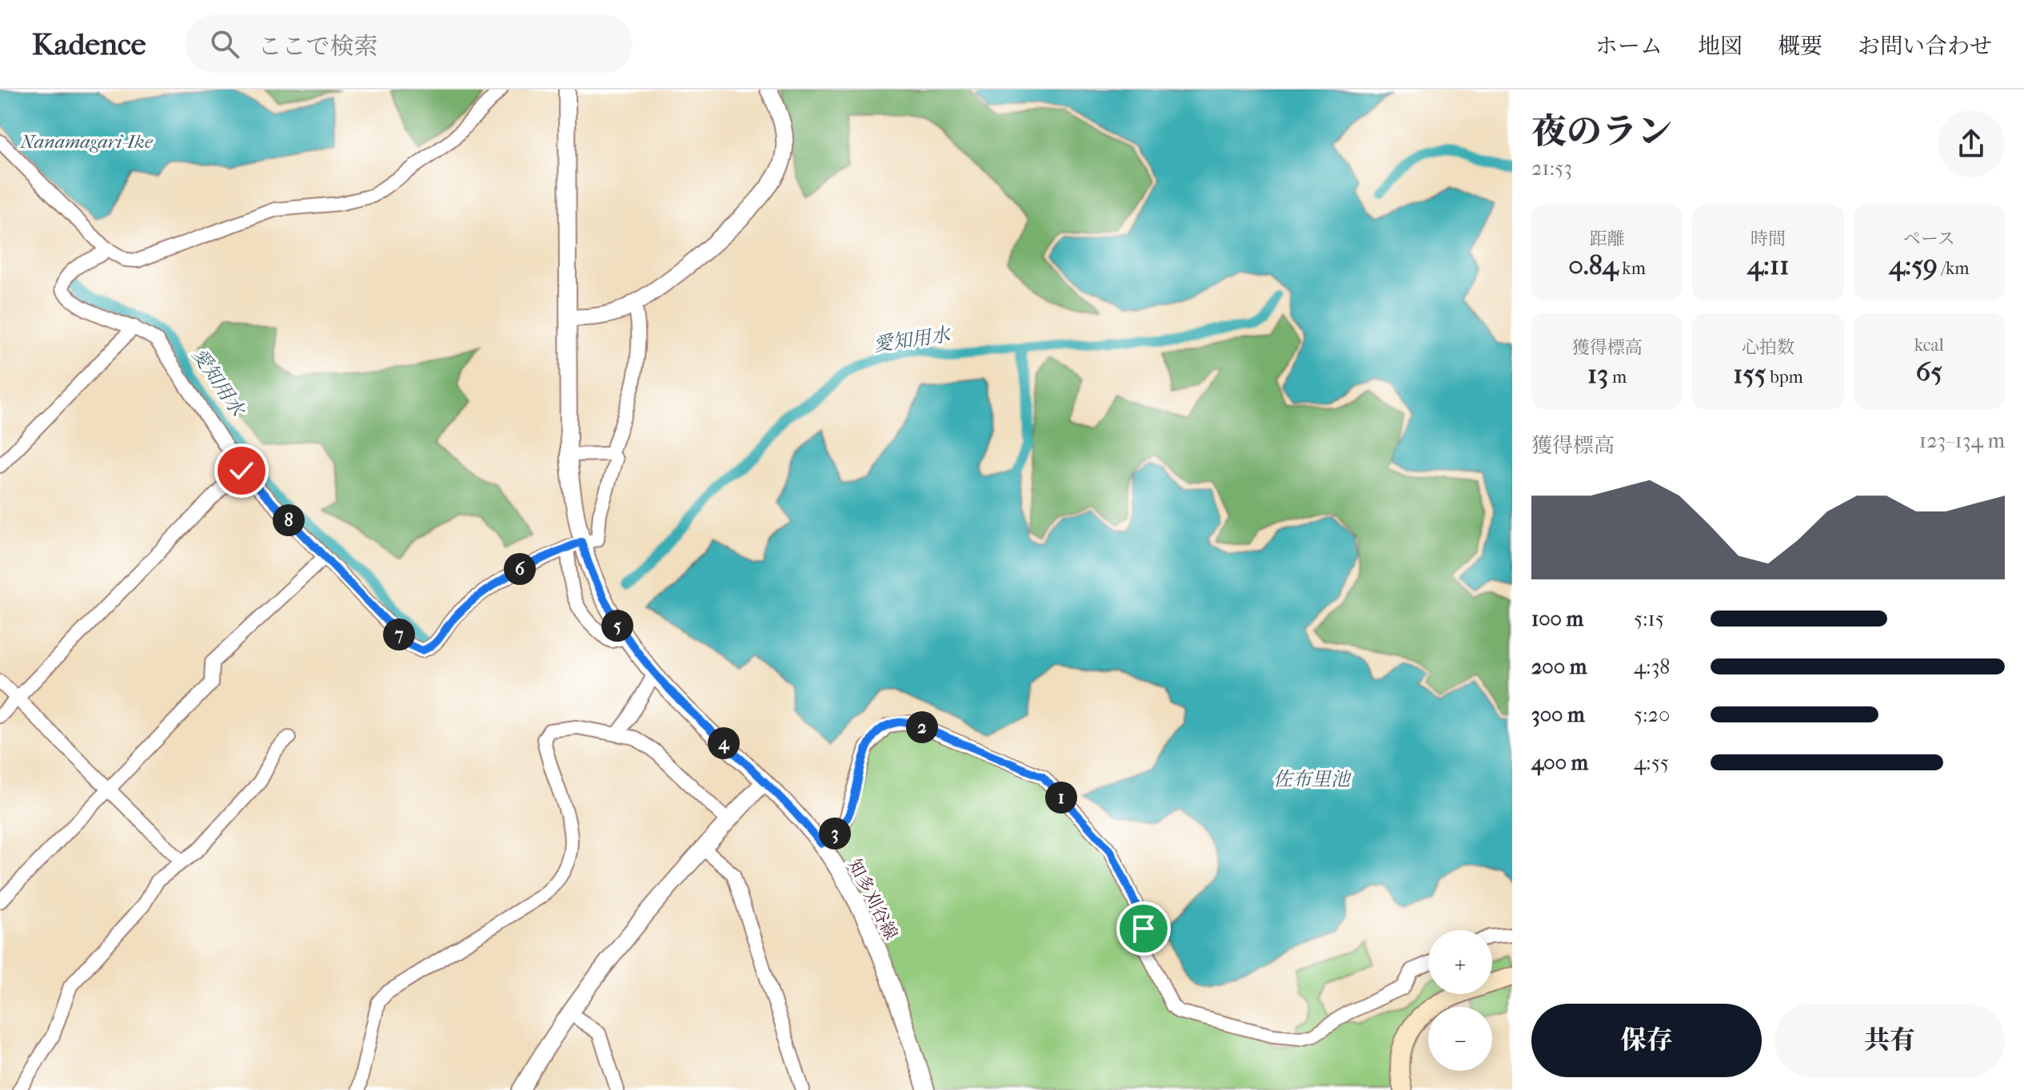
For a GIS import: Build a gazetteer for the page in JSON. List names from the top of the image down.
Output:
{
  "streets": {
    "street": ["知多刈谷線"]
  },
  "water": ["Nanamagari-Ike", "愛知用水", "佐布里池"],
  "page": {
    "header": "Kadence",
    "search": "ここで検索",
    "nav": [
      "ホーム",
      "地図",
      "概要",
      "お問い合わせ"
    ],
    "heading": ["夜のラン", "21:53"],
    "stats": [
      ["距離", "0.84 km"],
      ["時間", "4:11"],
      ["ペース", "4:59 /km"],
      ["獲得標高", "13 m"],
      ["心拍数", "155 bpm"],
      ["kcal", "65"]
    ],
    "chart": ["獲得標高", "123–134 m"],
    "pins": [
      "8",
      "6",
      "5",
      "7",
      "2",
      "4",
      "1",
      "3"
    ],
    "list": [
      {
        "name": "100 m",
        "note": "5:15"
      },
      {
        "name": "200 m",
        "note": "4:38"
      },
      {
        "name": "300 m",
        "note": "5:20"
      },
      {
        "name": "400 m",
        "note": "4:55"
      }
    ],
    "map_buttons": ["+", "−"],
    "buttons": ["保存", "共有"]
  }
}
